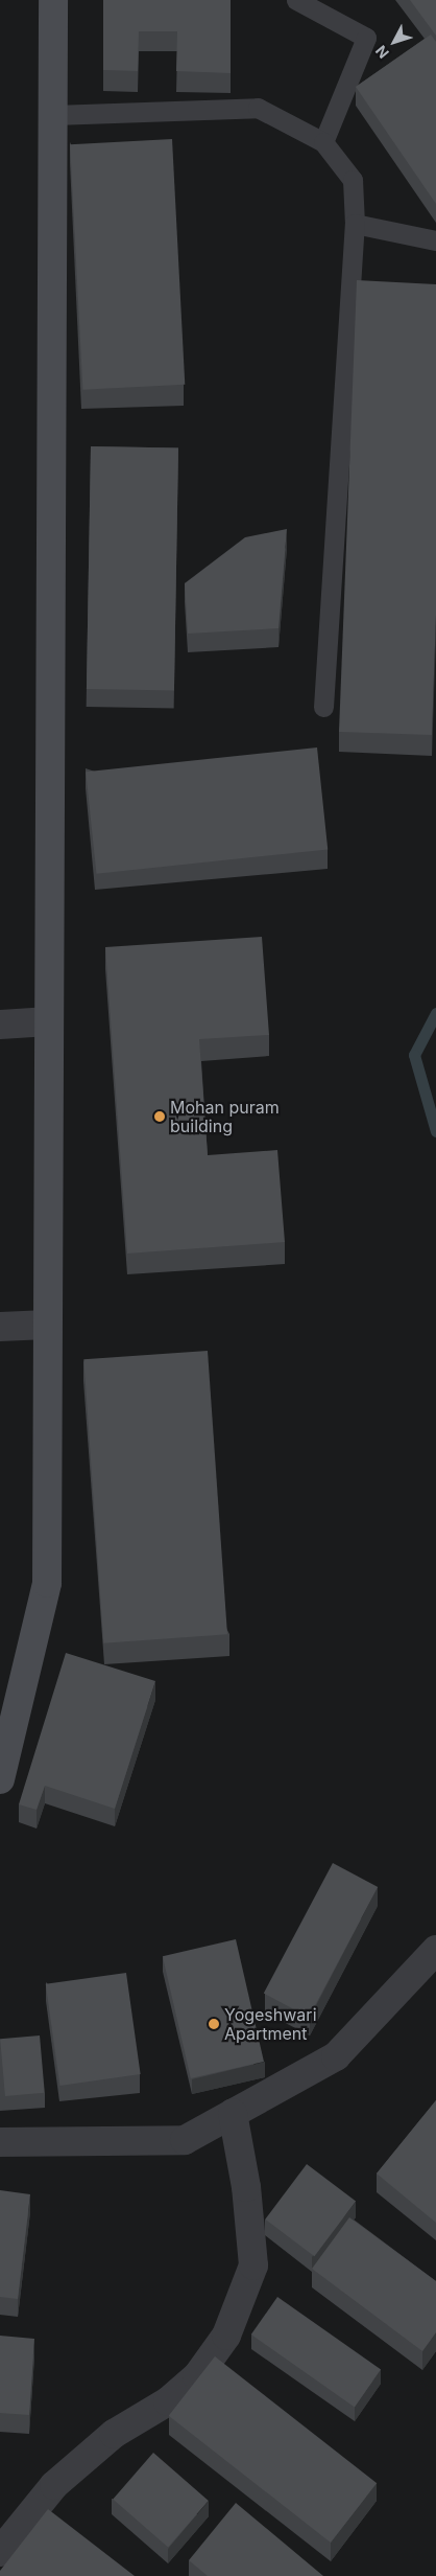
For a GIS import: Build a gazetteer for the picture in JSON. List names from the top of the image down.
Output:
{
  "places": ["Mohan puram building", "Yogeshwari Apartment"],
  "north": "bottom left"
}
